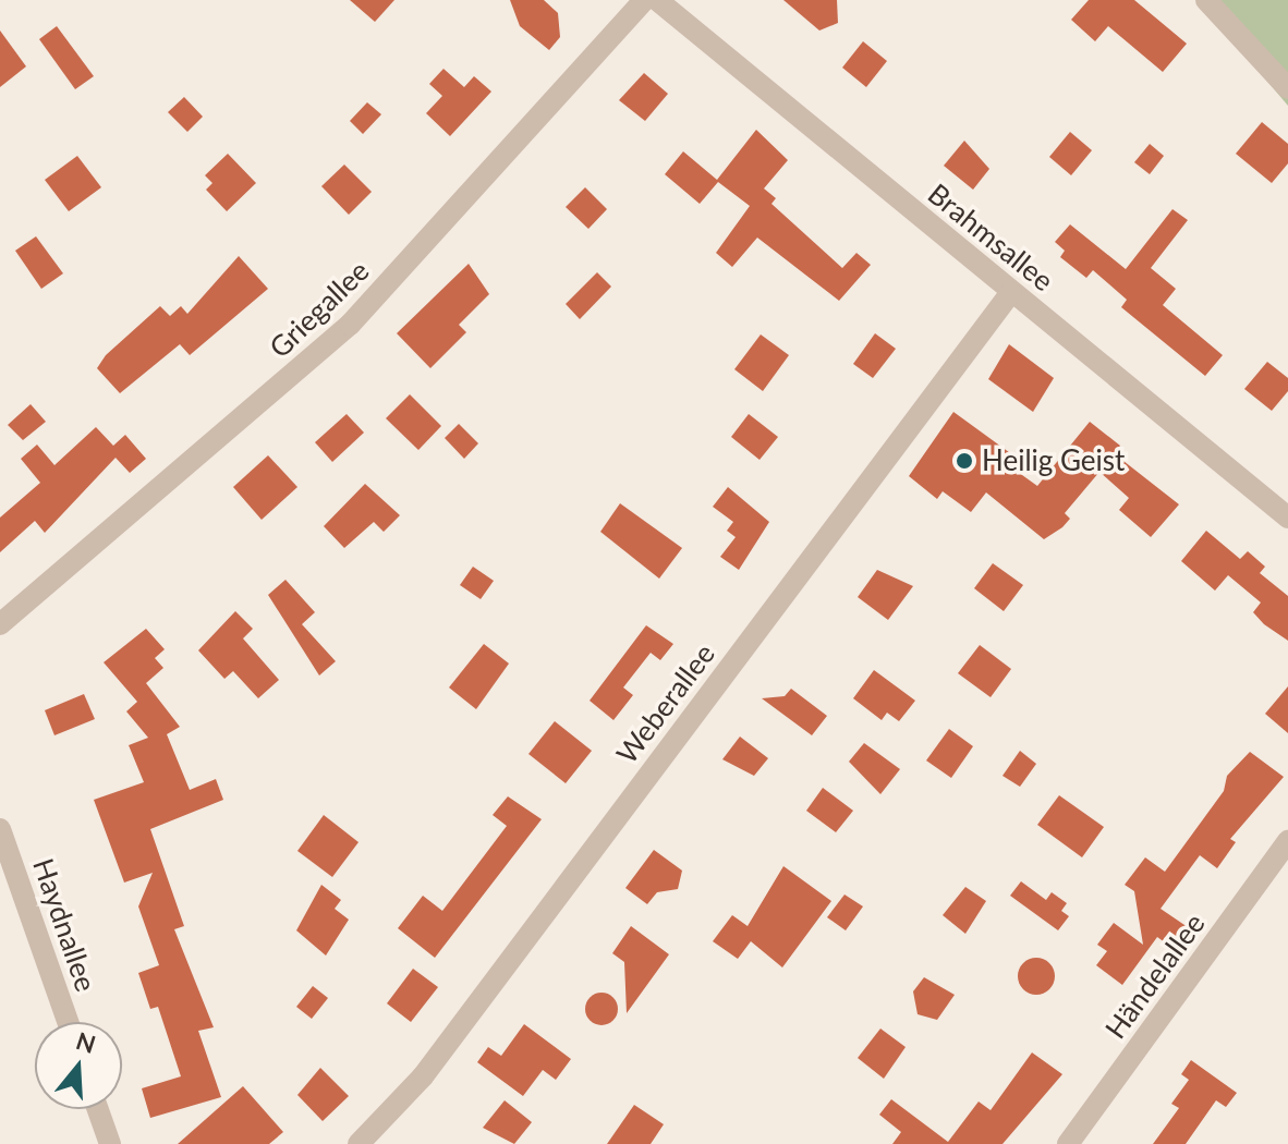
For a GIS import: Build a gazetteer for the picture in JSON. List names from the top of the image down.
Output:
{
  "streets": {
    "street": [
      "Brahmsallee",
      "Griegallee",
      "Weberallee",
      "Haydnallee",
      "Händelallee"
    ]
  },
  "crossings": [
    ["Brahmsallee", "Weberallee"]
  ],
  "places": ["Heilig Geist"],
  "north": "top"
}
